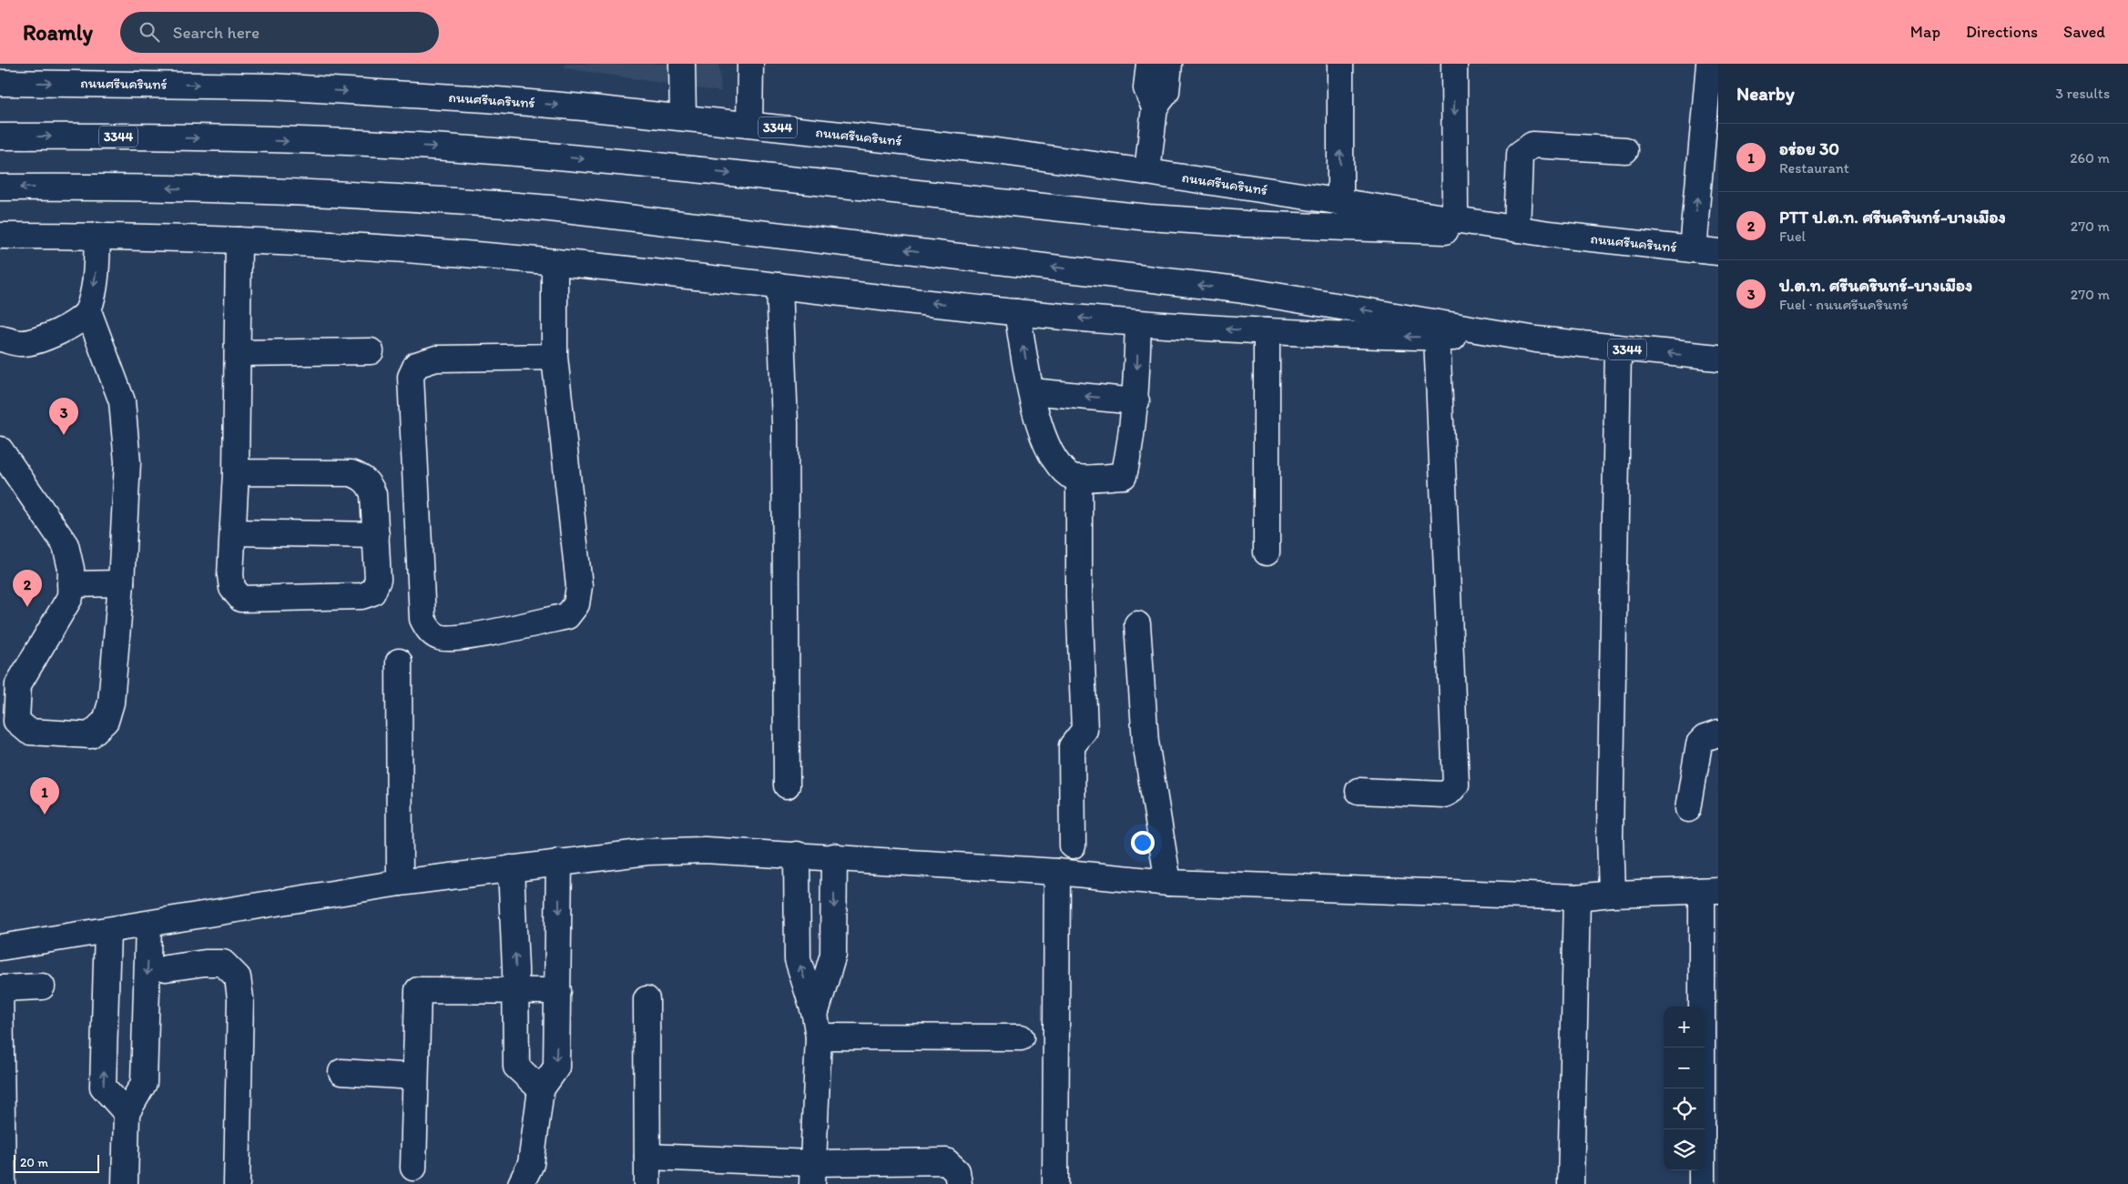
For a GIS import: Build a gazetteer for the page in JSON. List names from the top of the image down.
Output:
{
  "streets": {
    "main road": ["ถนนศรีนครินทร์", "3344"]
  },
  "scale_bar": "20 m",
  "page": {
    "header": "Roamly",
    "search": "Search here",
    "nav": ["Map", "Directions", "Saved"],
    "heading": ["Nearby", "3 results"],
    "list": [
      {
        "mark": "1",
        "name": "อร่อย 30",
        "note": "Restaurant",
        "value": "260 m"
      },
      {
        "mark": "2",
        "name": "PTT ป.ต.ท. ศรีนครินทร์-บางเมือง",
        "note": "Fuel",
        "value": "270 m"
      },
      {
        "mark": "3",
        "name": "ป.ต.ท. ศรีนครินทร์-บางเมือง",
        "note": "Fuel · ถนนศรีนครินทร์",
        "value": "270 m"
      }
    ],
    "pins": ["3", "2", "1"],
    "map_buttons": ["+", "−"],
    "scale": "20 m"
  }
}
